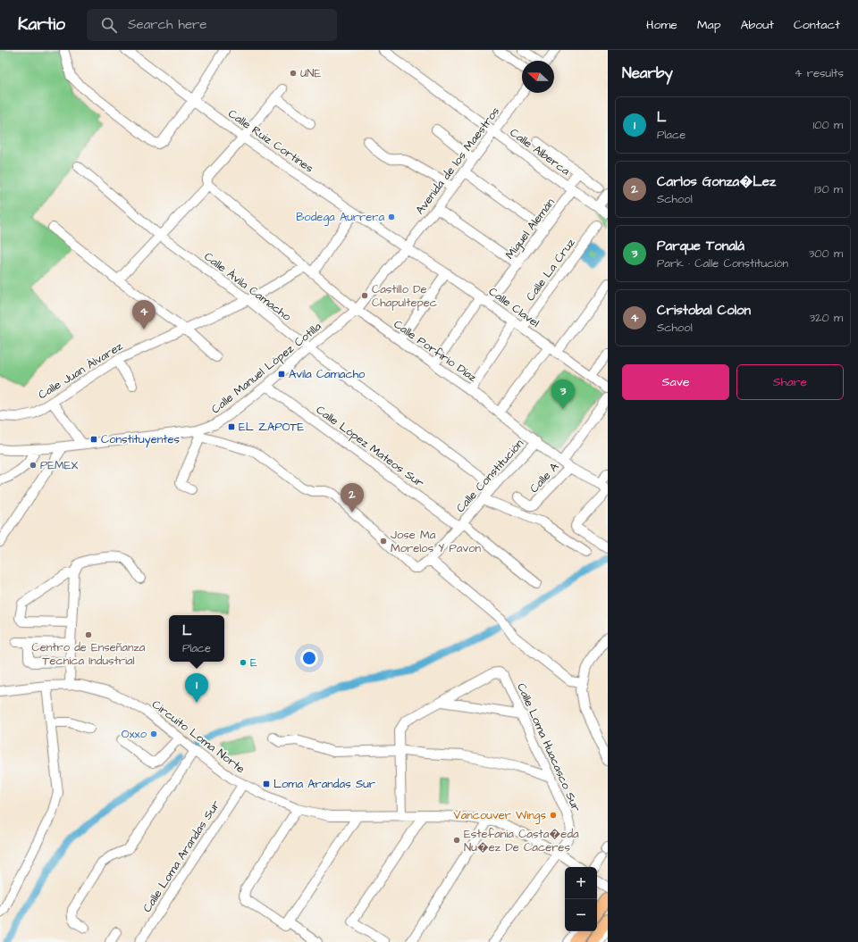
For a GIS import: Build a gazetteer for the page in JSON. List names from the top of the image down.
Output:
{
  "streets": {
    "street": [
      "Calle Ruiz Cortines",
      "Calle Alberca",
      "Avenida de los Maestros",
      "Miguel Alemán",
      "Calle La Cruz",
      "Calle Ávila Camacho",
      "Calle Clavel",
      "Calle Porfirio Díaz",
      "Calle Manuel López Cotilla",
      "Calle Juan Álvarez",
      "Calle López Mateos Sur",
      "Calle Constitución",
      "Calle A",
      "Circuito Loma Norte",
      "Calle Loma Huacasco Sur",
      "Calle Loma Arandas Sur"
    ]
  },
  "crossings": [
    ["Calle Ruiz Cortines", "Avenida de los Maestros"],
    ["Calle Ruiz Cortines", "Calle Clavel"],
    ["Calle Ruiz Cortines", "Calle Manuel López Cotilla"],
    ["Calle Ruiz Cortines", "Calle Juan Álvarez"],
    ["Calle Alberca", "Avenida de los Maestros"],
    ["Calle Alberca", "Miguel Alemán"],
    ["Avenida de los Maestros", "Calle Clavel"],
    ["Avenida de los Maestros", "Calle Manuel López Cotilla"],
    ["Miguel Alemán", "Calle Clavel"],
    ["Calle La Cruz", "Calle Clavel"],
    ["Calle Ávila Camacho", "Calle Manuel López Cotilla"],
    ["Calle Ávila Camacho", "Calle Juan Álvarez"],
    ["Calle Ávila Camacho", "Calle Constitución"],
    ["Calle Clavel", "Calle Manuel López Cotilla"],
    ["Calle Porfirio Díaz", "Calle Manuel López Cotilla"],
    ["Calle Porfirio Díaz", "Calle Juan Álvarez"],
    ["Calle Porfirio Díaz", "Calle Constitución"],
    ["Calle Porfirio Díaz", "Calle A"],
    ["Calle Manuel López Cotilla", "Calle López Mateos Sur"],
    ["Calle Manuel López Cotilla", "Calle Constitución"],
    ["Calle López Mateos Sur", "Calle Constitución"],
    ["Circuito Loma Norte", "Calle Loma Huacasco Sur"],
    ["Circuito Loma Norte", "Calle Loma Arandas Sur"]
  ],
  "places": {
    "other": [
      "UNE",
      "Bodega Aurrera",
      "Castillo De Chapultepec",
      "PEMEX",
      "Jose Ma Morelos Y Pavon",
      "Centro de Enseñanza Tecnica Industrial",
      "E",
      "Oxxo",
      "Vancouver Wings",
      "Estefania Casta�eda Nu�ez De Caceres"
    ],
    "transit": [
      "Avila Camacho",
      "EL ZAPOTE",
      "Constituyentes",
      "Loma Arandas Sur"
    ]
  },
  "north": "left",
  "page": {
    "header": "Kartio",
    "search": "Search here",
    "nav": [
      "Home",
      "Map",
      "About",
      "Contact"
    ],
    "heading": ["Nearby", "4 results"],
    "list": [
      {
        "mark": "1",
        "name": "L",
        "note": "Place",
        "value": "100 m"
      },
      {
        "mark": "2",
        "name": "Carlos Gonza�Lez",
        "note": "School",
        "value": "130 m"
      },
      {
        "mark": "3",
        "name": "Parque Tonalá",
        "note": "Park · Calle Constitución",
        "value": "300 m"
      },
      {
        "mark": "4",
        "name": "Cristobal Colon",
        "note": "School",
        "value": "320 m"
      }
    ],
    "pins": [
      "4",
      "3",
      "2",
      "1"
    ],
    "buttons": ["Save", "Share"],
    "popup": ["L", "Place"],
    "map_buttons": ["+", "−"]
  }
}
